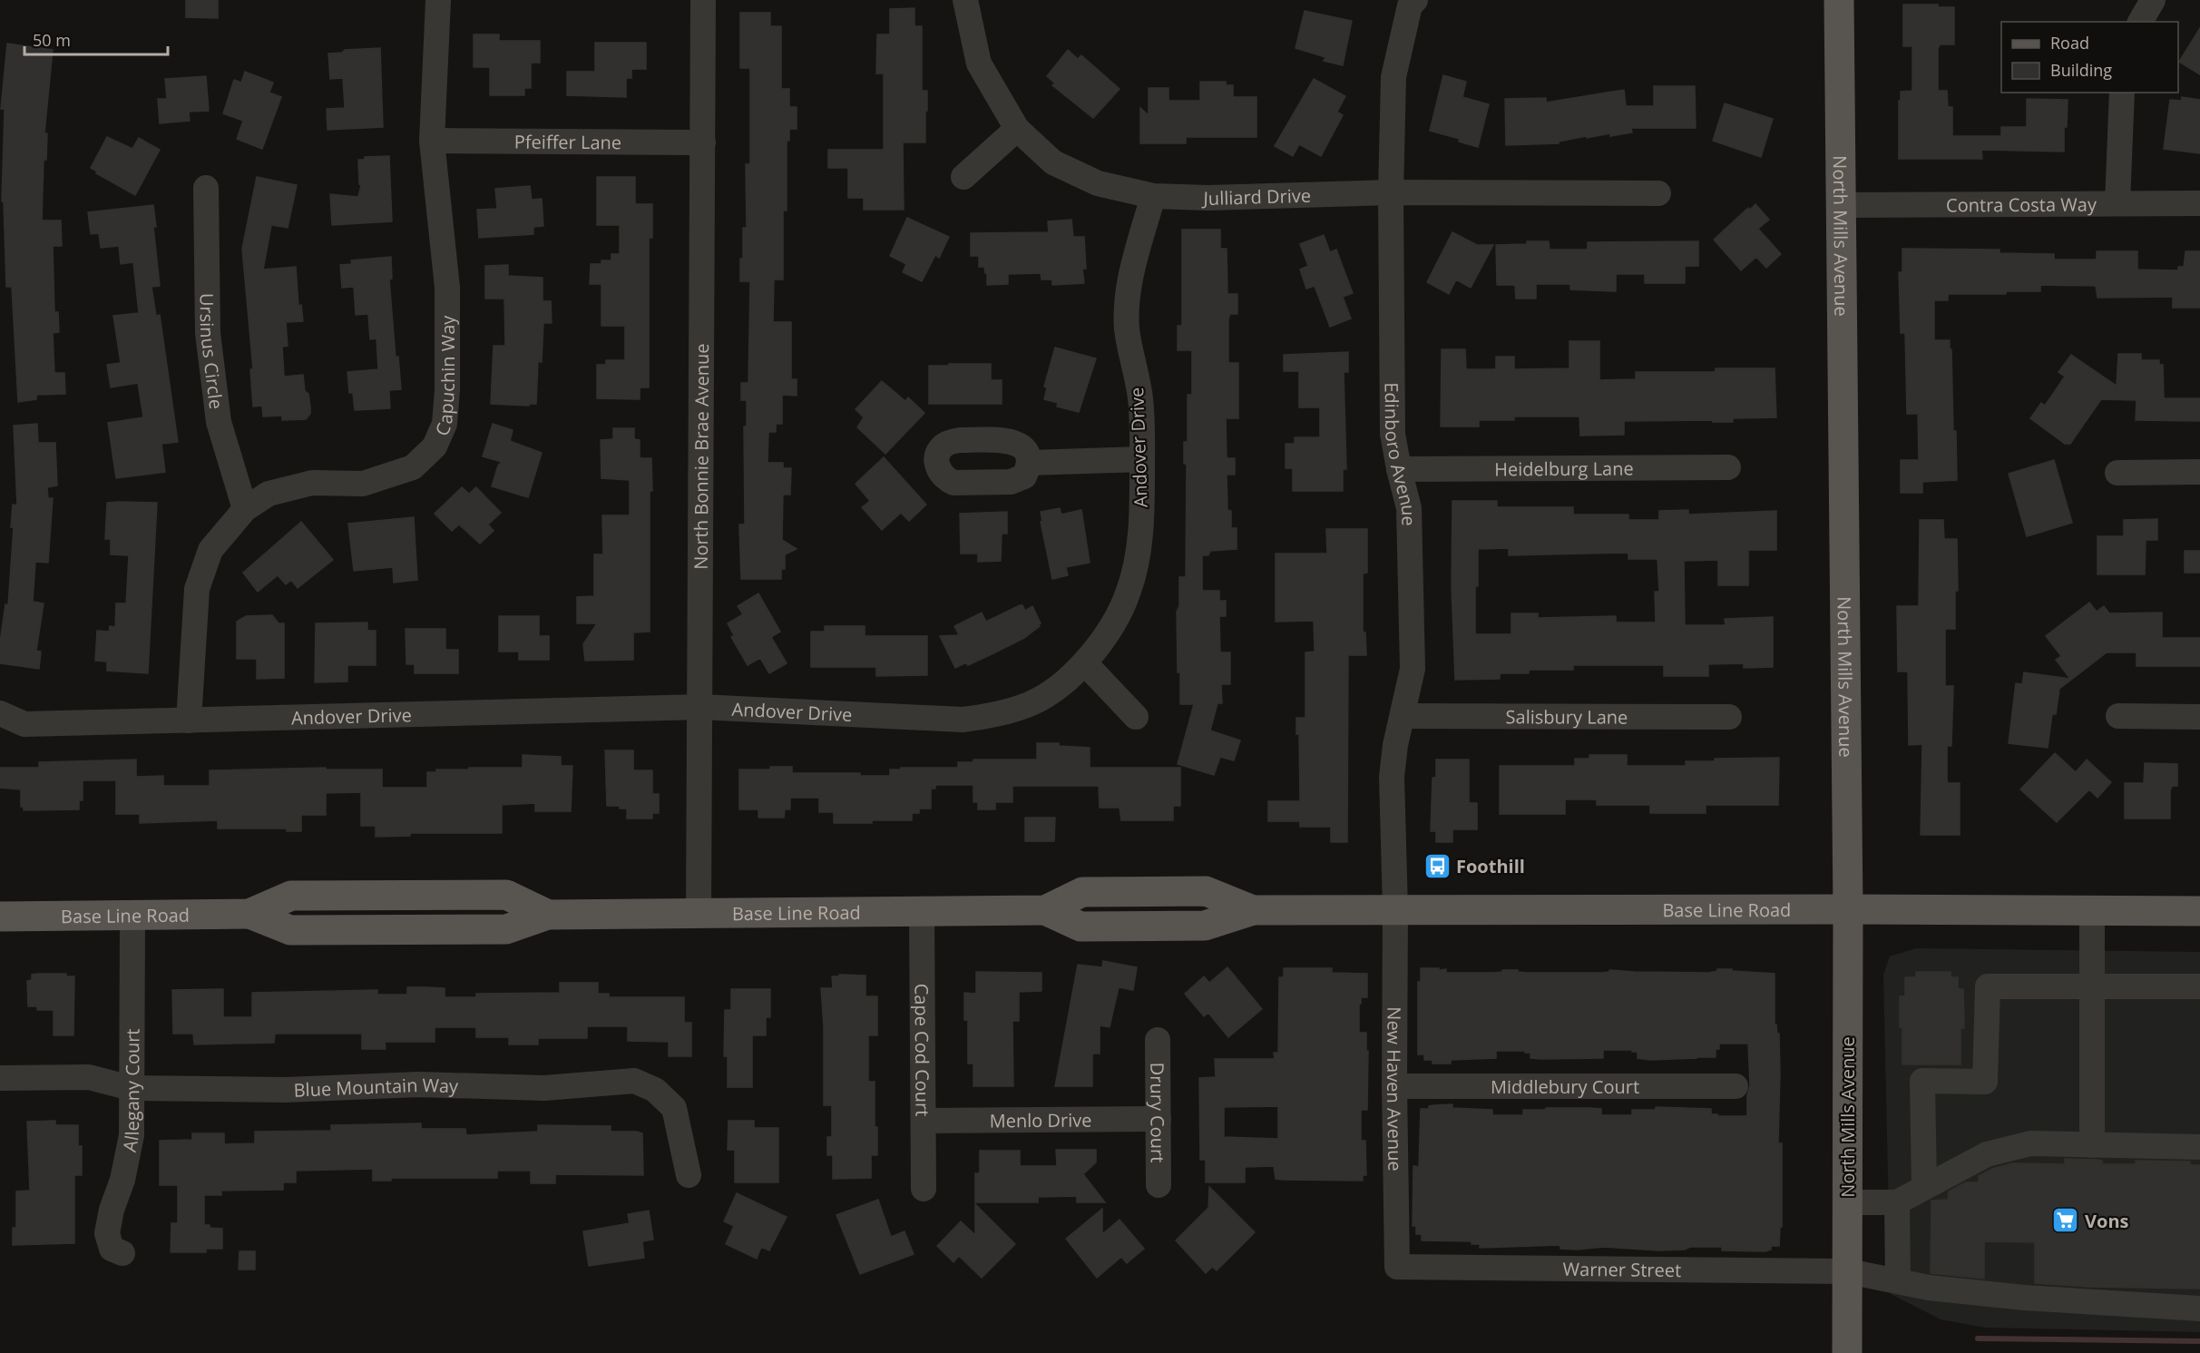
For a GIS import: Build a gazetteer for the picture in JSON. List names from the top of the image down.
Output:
{
  "streets": {
    "main road": ["North Mills Avenue", "Base Line Road"],
    "street": [
      "Pfeiffer Lane",
      "Julliard Drive",
      "Contra Costa Way",
      "Ursinus Circle",
      "Capuchin Way",
      "Andover Drive",
      "Edinboro Avenue",
      "North Bonnie Brae Avenue",
      "Heidelburg Lane",
      "Salisbury Lane",
      "Cape Cod Court",
      "Middlebury Court",
      "Blue Mountain Way",
      "New Haven Avenue",
      "Allegany Court",
      "Drury Court",
      "Menlo Drive",
      "Warner Street"
    ]
  },
  "crossings": [
    ["Pfeiffer Lane", "Capuchin Way"],
    ["Pfeiffer Lane", "North Bonnie Brae Avenue"],
    ["Julliard Drive", "Andover Drive"],
    ["Julliard Drive", "Edinboro Avenue"],
    ["Contra Costa Way", "North Mills Avenue"],
    ["North Mills Avenue", "Base Line Road"],
    ["North Mills Avenue", "Warner Street"],
    ["Ursinus Circle", "Capuchin Way"],
    ["Capuchin Way", "Andover Drive"],
    ["Andover Drive", "North Bonnie Brae Avenue"],
    ["Edinboro Avenue", "Heidelburg Lane"],
    ["Edinboro Avenue", "Salisbury Lane"],
    ["Edinboro Avenue", "Base Line Road"],
    ["Edinboro Avenue", "New Haven Avenue"],
    ["North Bonnie Brae Avenue", "Base Line Road"],
    ["Base Line Road", "Cape Cod Court"],
    ["Base Line Road", "New Haven Avenue"],
    ["Base Line Road", "Allegany Court"],
    ["Cape Cod Court", "Menlo Drive"],
    ["Middlebury Court", "New Haven Avenue"],
    ["Blue Mountain Way", "Allegany Court"],
    ["New Haven Avenue", "Warner Street"],
    ["Drury Court", "Menlo Drive"]
  ],
  "places": {
    "bus stop": ["Foothill"],
    "supermarket": ["Vons"]
  },
  "legend": ["Road", "Building"],
  "scale_bar": "50 m"
}
